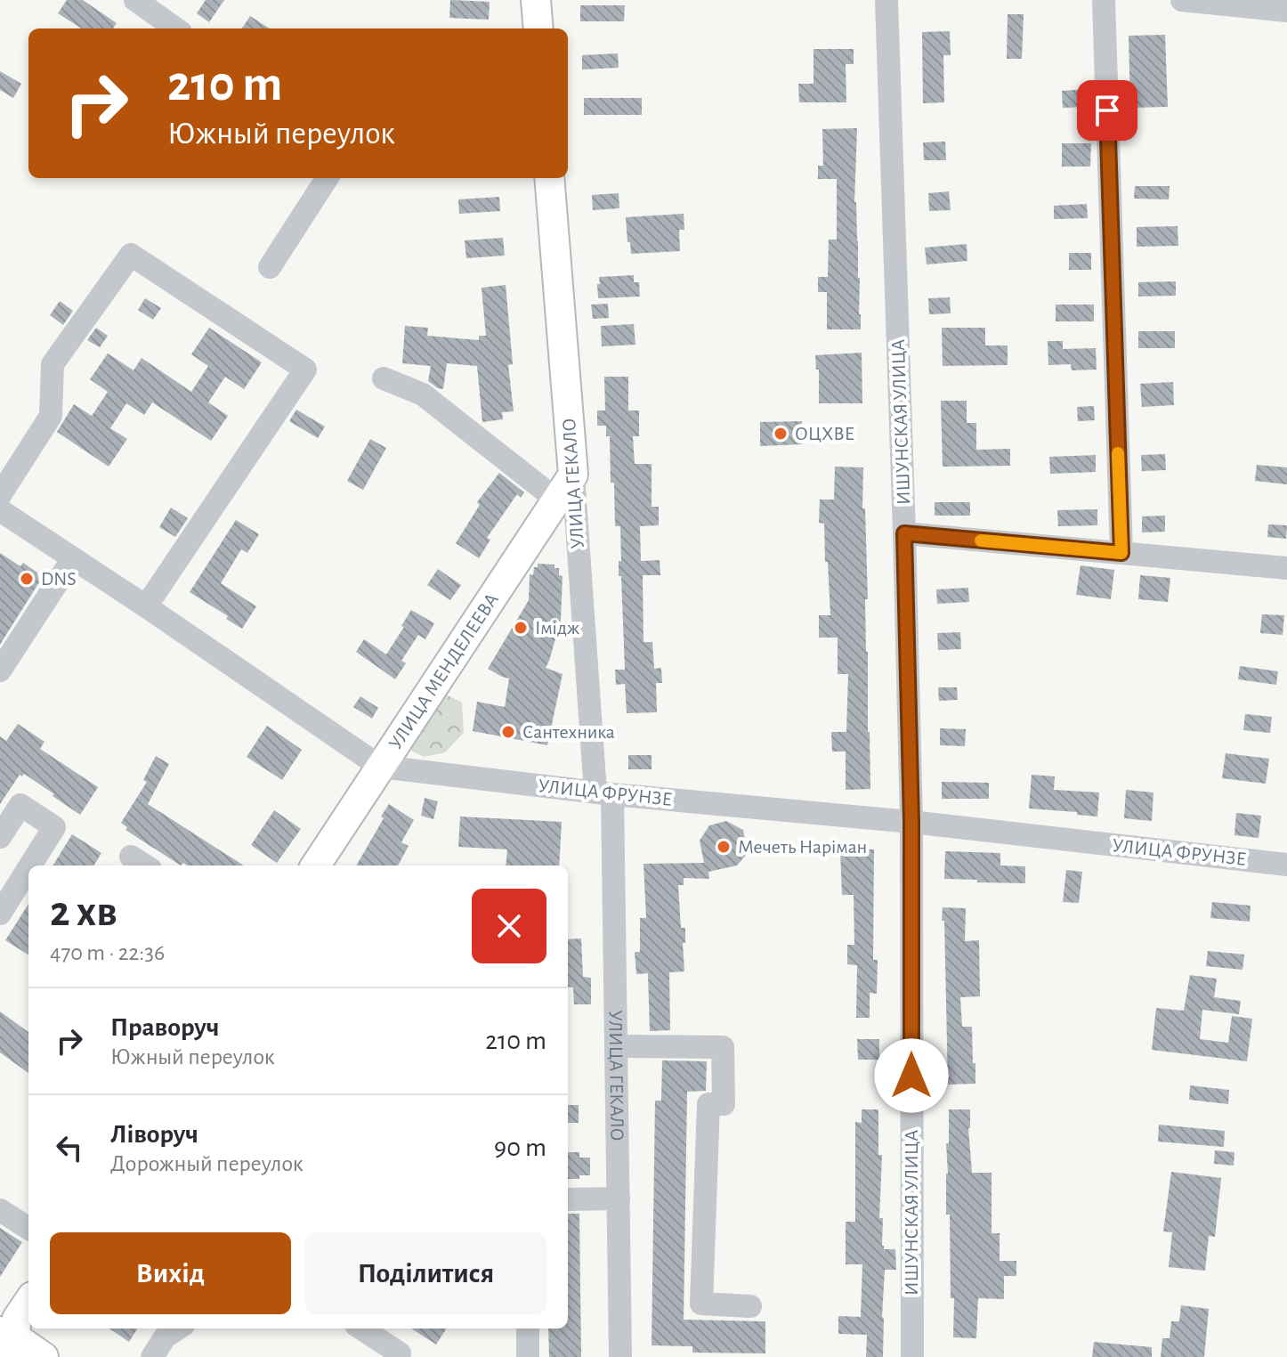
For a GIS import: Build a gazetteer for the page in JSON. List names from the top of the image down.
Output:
{
  "streets": {
    "main road": ["УЛИЦА ГЕКАЛО", "УЛИЦА МЕНДЕЛЕЕВА"],
    "street": ["ИШУНСКАЯ УЛИЦА", "УЛИЦА ФРУНЗЕ"]
  },
  "crossings": [
    ["ИШУНСКАЯ УЛИЦА", "УЛИЦА ФРУНЗЕ"],
    ["УЛИЦА ГЕКАЛО", "УЛИЦА МЕНДЕЛЕЕВА"],
    ["УЛИЦА ГЕКАЛО", "УЛИЦА ФРУНЗЕ"],
    ["УЛИЦА МЕНДЕЛЕЕВА", "УЛИЦА ФРУНЗЕ"]
  ],
  "places": [
    "ОЦХВЕ",
    "DNS",
    "Імідж",
    "Сантехника",
    "Мечеть Наріман"
  ],
  "page": {
    "turn": ["210 m", "Южный переулок"],
    "heading": ["2 хв", "470 m · 22:36"],
    "list": [
      {
        "name": "Праворуч",
        "note": "Южный переулок",
        "value": "210 m"
      },
      {
        "name": "Ліворуч",
        "note": "Дорожный переулок",
        "value": "90 m"
      }
    ],
    "buttons": ["Вихід", "Поділитися"]
  }
}
